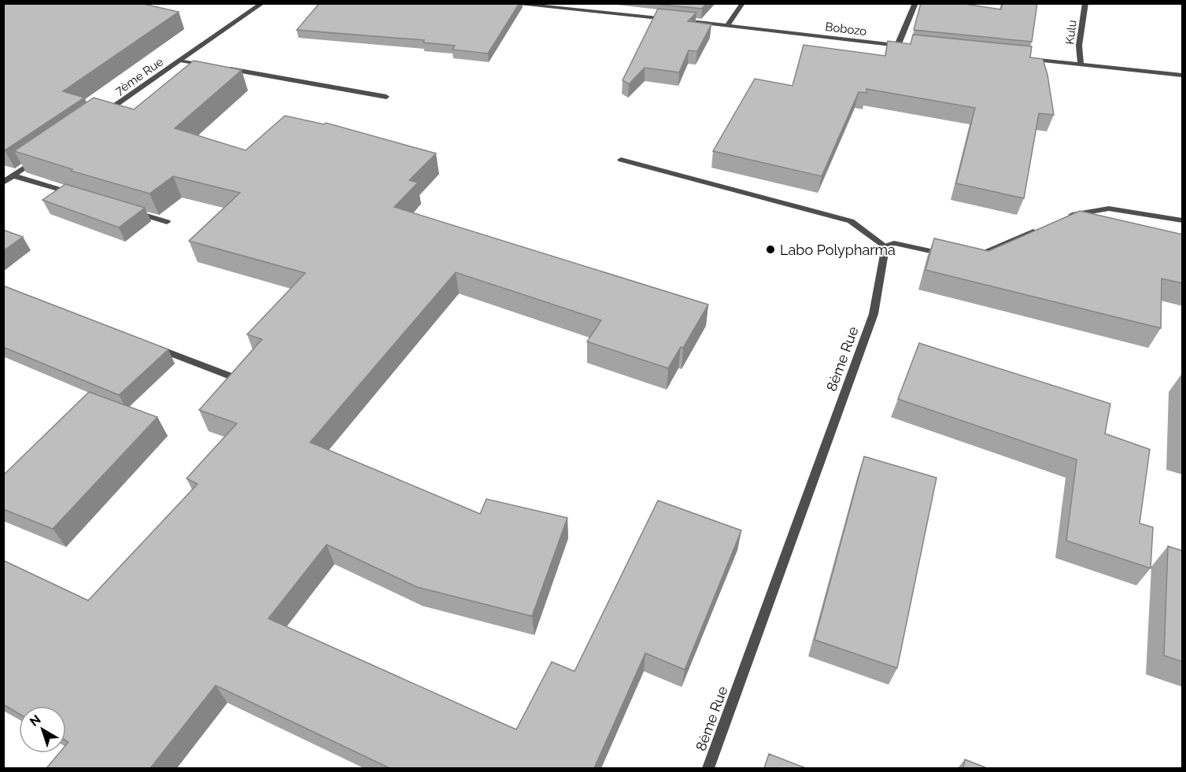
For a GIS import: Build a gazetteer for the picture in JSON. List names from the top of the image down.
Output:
{
  "streets": {
    "street": [
      "Bobozo",
      "Kulu",
      "7ème Rue",
      "8ème Rue"
    ]
  },
  "places": ["Labo Polypharma"],
  "north": "top left"
}
